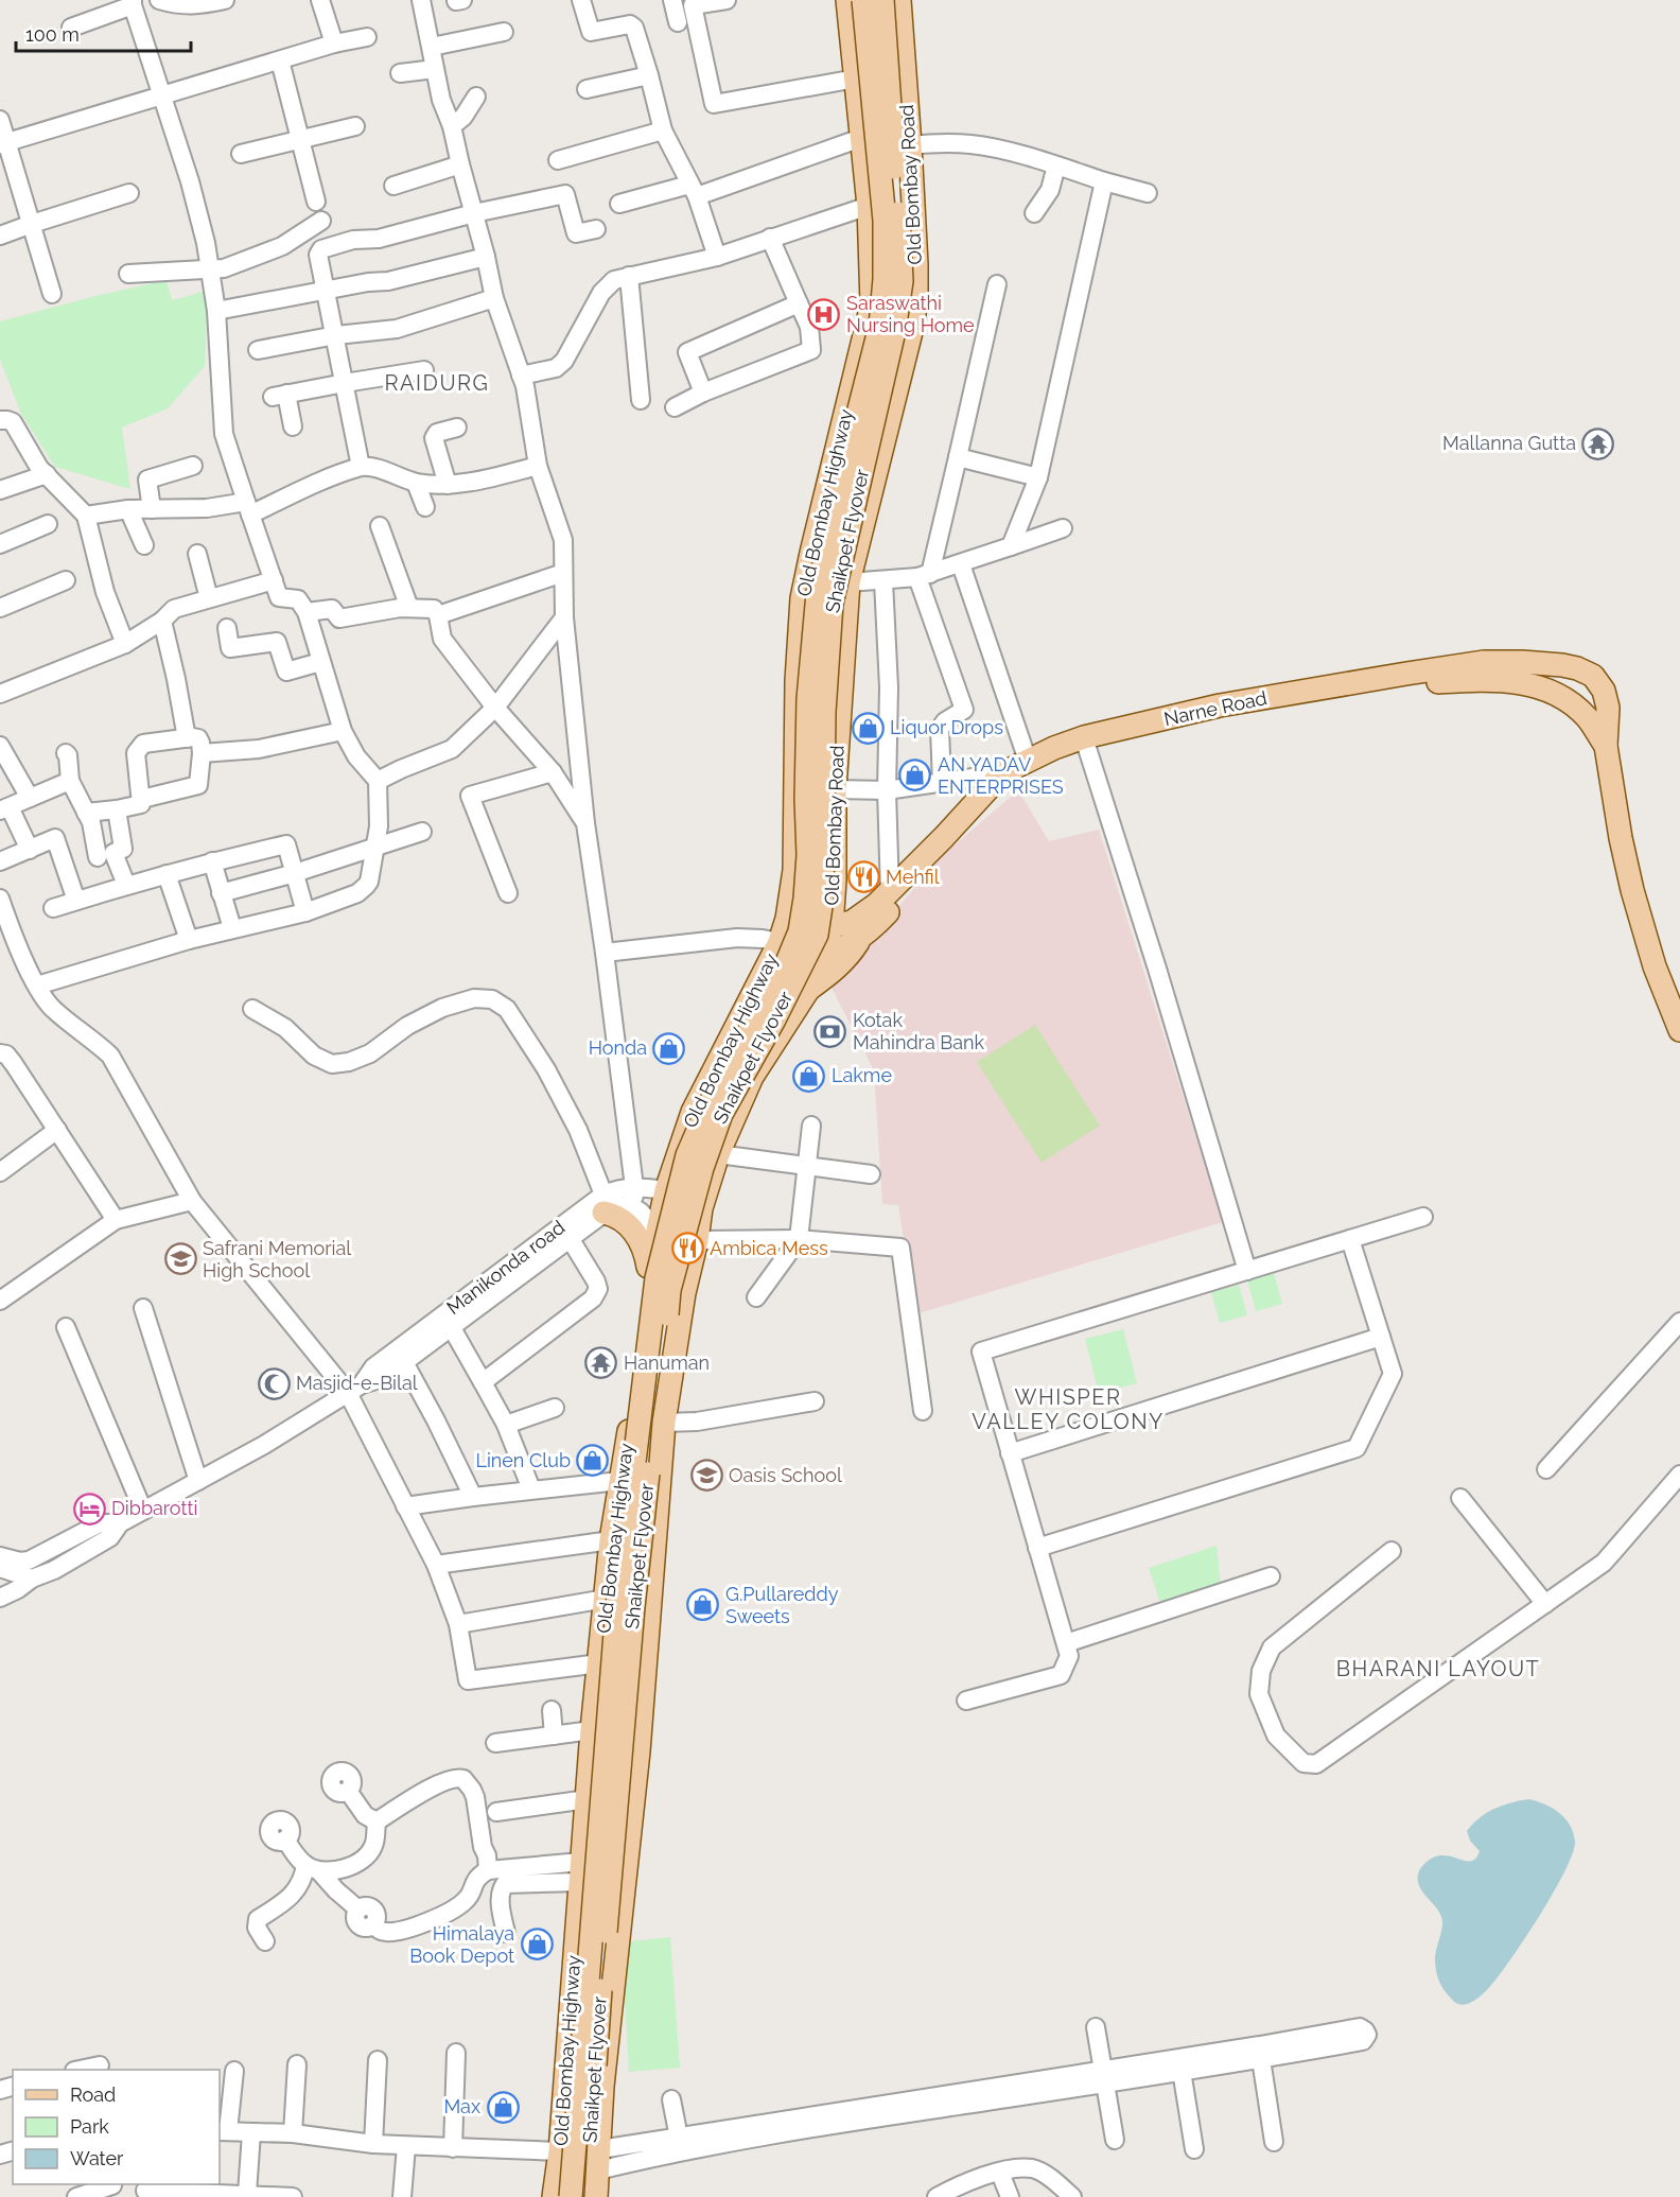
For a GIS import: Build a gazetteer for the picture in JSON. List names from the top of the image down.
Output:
{
  "streets": {
    "main road": [
      "Old Bombay Road",
      "Old Bombay Highway",
      "Shaikpet Flyover",
      "Narne Road"
    ],
    "street": ["Manikonda road"]
  },
  "crossings": [
    ["Old Bombay Road", "Old Bombay Highway"],
    ["Old Bombay Road", "Narne Road"],
    ["Old Bombay Highway", "Manikonda road"]
  ],
  "districts": ["RAIDURG", "WHISPER VALLEY COLONY", "BHARANI LAYOUT"],
  "places": {
    "hospital": ["Saraswathi Nursing Home"],
    "temple": ["Mallanna Gutta", "Hanuman"],
    "shop": [
      "Liquor Drops",
      "AN YADAV ENTERPRISES",
      "Honda",
      "Lakme",
      "Linen Club",
      "G.Pullareddy Sweets",
      "Himalaya Book Depot",
      "Max"
    ],
    "restaurant": ["Mehfil", "Ambica Mess"],
    "bank": ["Kotak Mahindra Bank"],
    "school or university": ["Safrani Memorial High School", "Oasis School"],
    "mosque": ["Masjid-e-Bilal"],
    "hotel": ["Dibbarotti"]
  },
  "legend": ["Road", "Park", "Water"],
  "scale_bar": "100 m"
}
